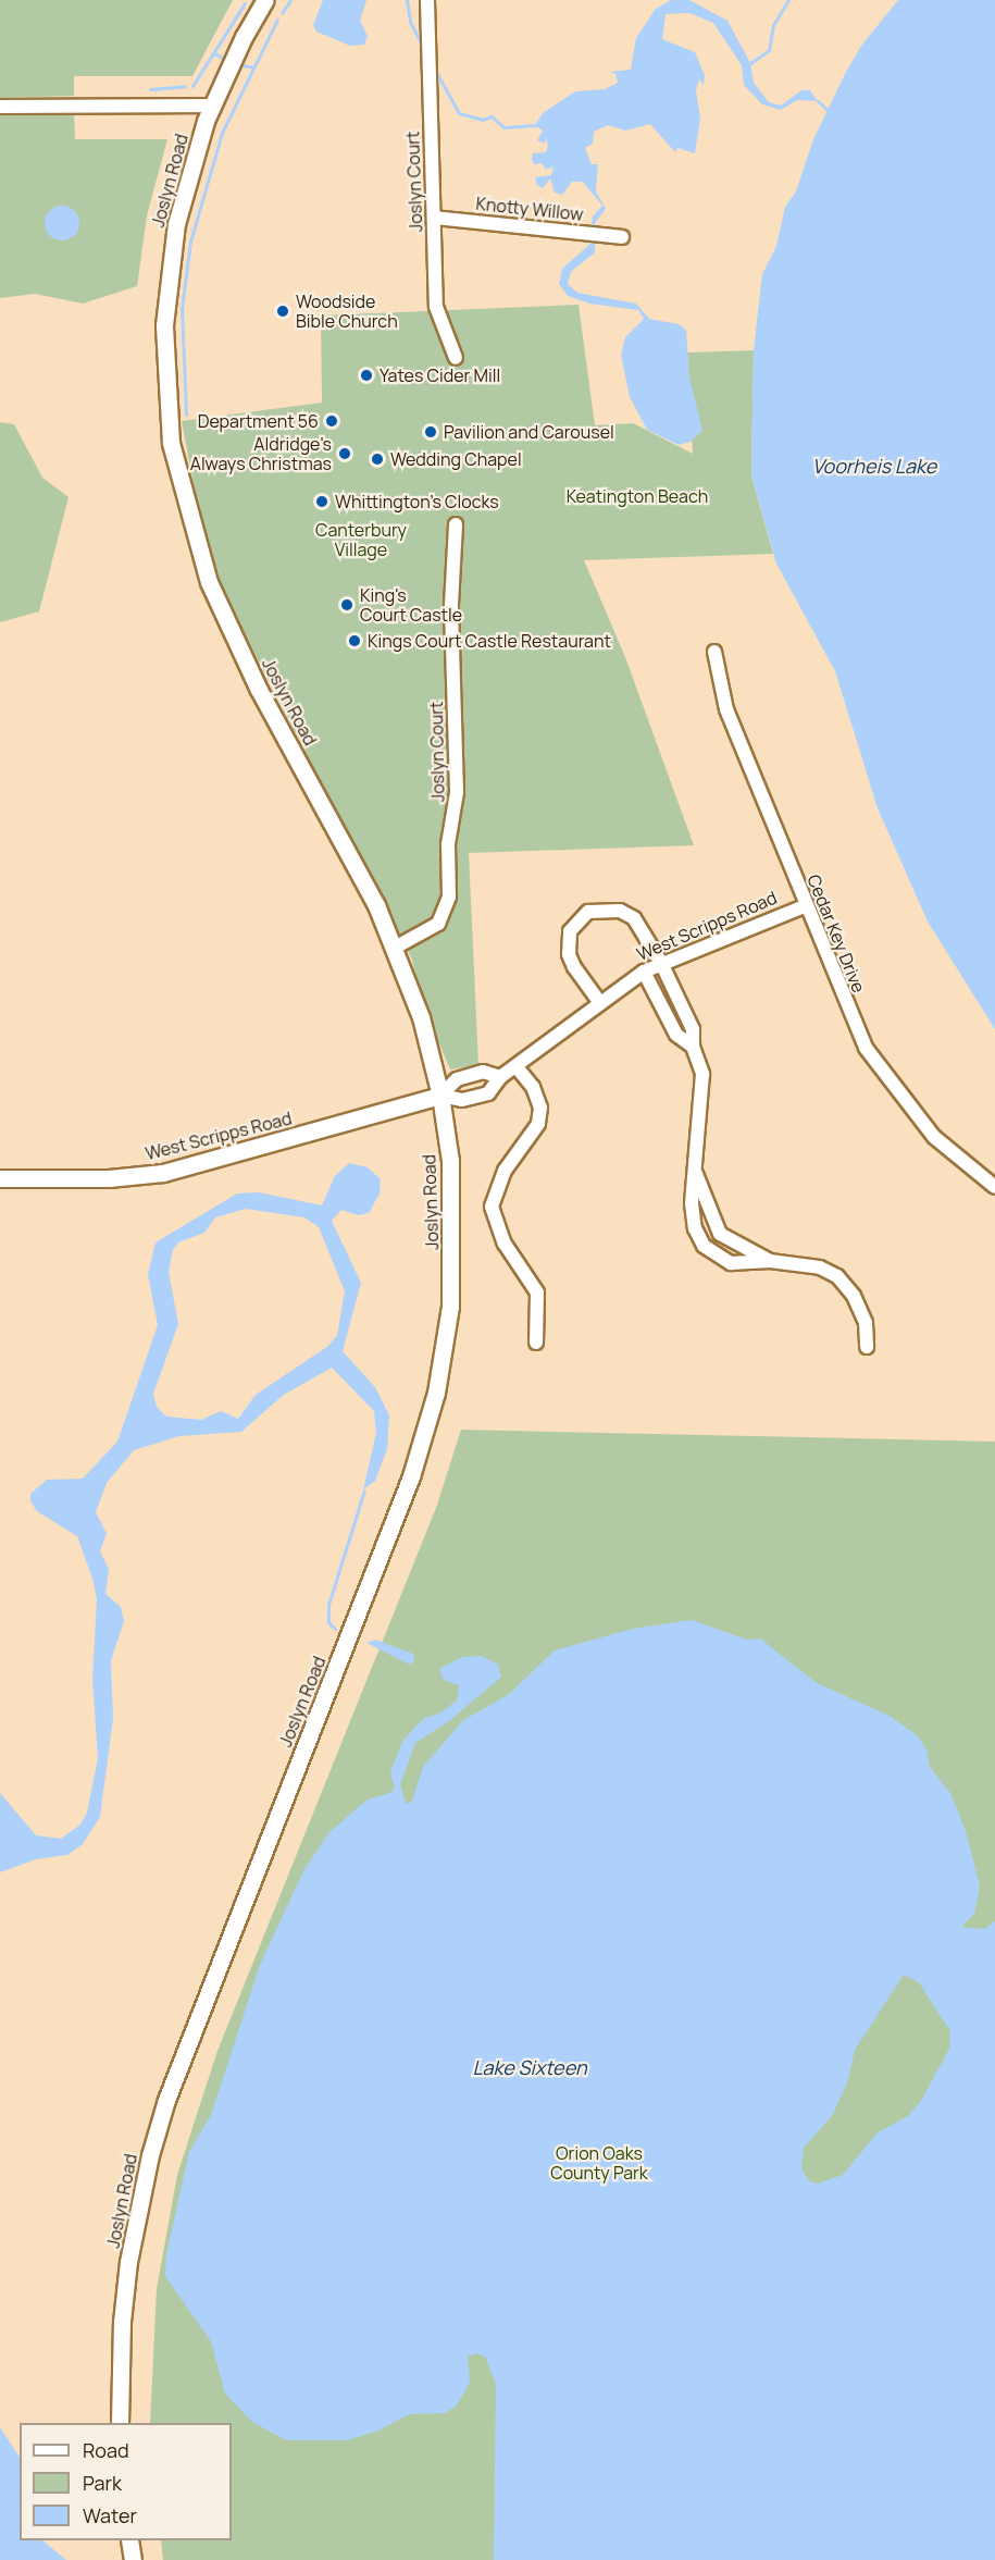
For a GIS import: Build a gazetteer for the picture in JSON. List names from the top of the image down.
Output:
{
  "streets": {
    "street": [
      "Joslyn Road",
      "Joslyn Court",
      "Knotty Willow",
      "West Scripps Road",
      "Cedar Key Drive"
    ]
  },
  "crossings": [
    ["Joslyn Road", "Joslyn Court"],
    ["Joslyn Road", "West Scripps Road"],
    ["Joslyn Court", "Knotty Willow"],
    ["West Scripps Road", "Cedar Key Drive"]
  ],
  "water": ["Voorheis Lake", "Lake Sixteen"],
  "parks": ["Keatington Beach", "Canterbury Village", "Orion Oaks County Park"],
  "places": [
    "Woodside Bible Church",
    "Yates Cider Mill",
    "Department 56",
    "Pavilion and Carousel",
    "Aldridge's Always Christmas",
    "Wedding Chapel",
    "Whittington's Clocks",
    "King's Court Castle",
    "Kings Court Castle Restaurant"
  ],
  "legend": ["Road", "Park", "Water"]
}
